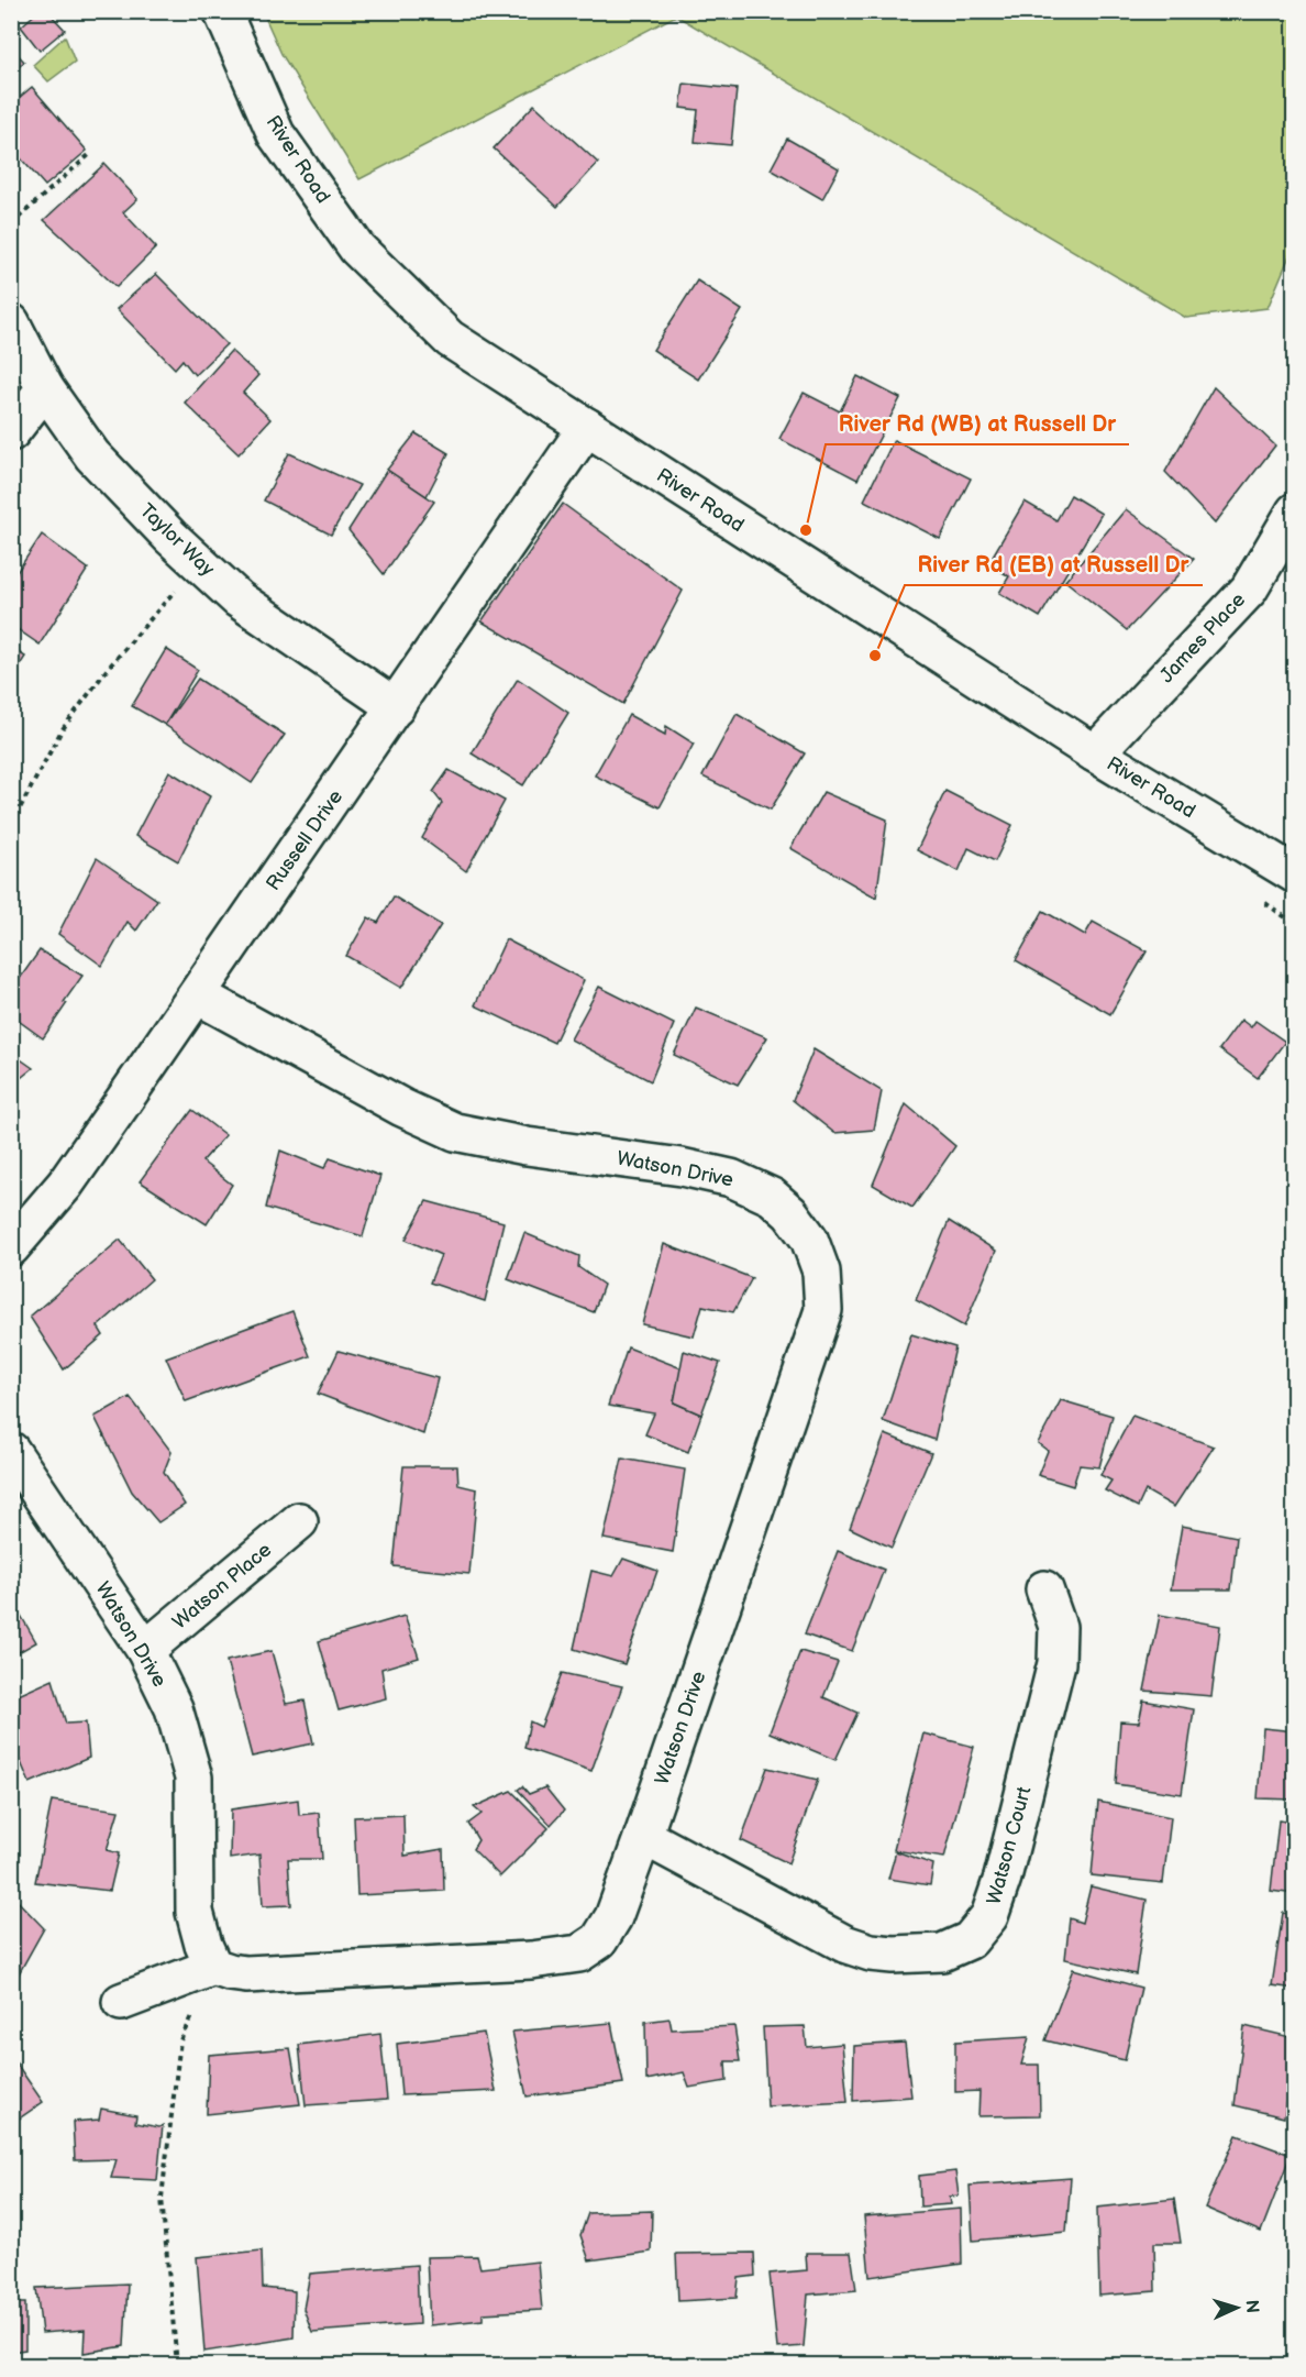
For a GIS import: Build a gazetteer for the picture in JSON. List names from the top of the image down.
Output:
{
  "streets": {
    "street": [
      "River Road",
      "Taylor Way",
      "James Place",
      "Russell Drive",
      "Watson Drive",
      "Watson Place",
      "Watson Court"
    ]
  },
  "crossings": [
    ["River Road", "James Place"],
    ["River Road", "Russell Drive"],
    ["Taylor Way", "Russell Drive"],
    ["Russell Drive", "Watson Drive"],
    ["Watson Drive", "Watson Place"],
    ["Watson Drive", "Watson Court"]
  ],
  "places": ["River Rd (WB) at Russell Dr", "River Rd (EB) at Russell Dr"],
  "north": "right"
}
